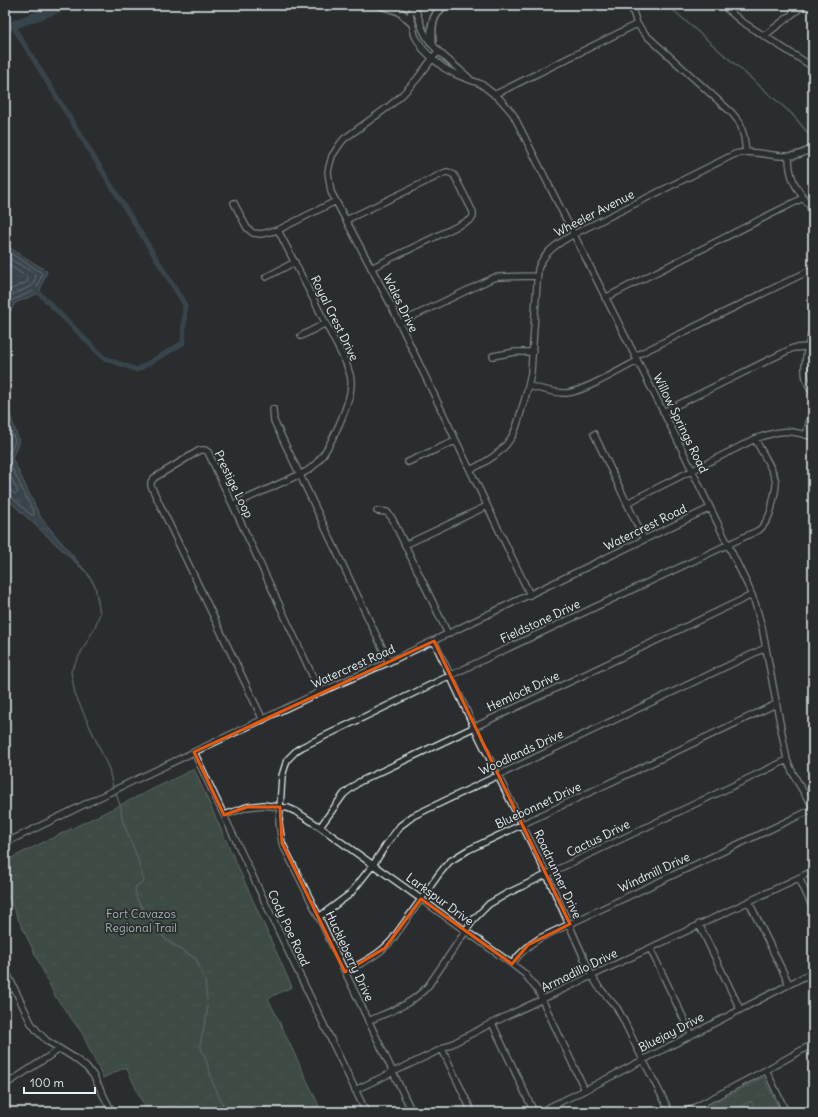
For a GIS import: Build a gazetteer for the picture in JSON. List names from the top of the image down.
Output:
{
  "streets": {
    "street": [
      "Wheeler Avenue",
      "Wales Drive",
      "Royal Crest Drive",
      "Willow Springs Road",
      "Prestige Loop",
      "Watercrest Road",
      "Fieldstone Drive",
      "Hemlock Drive",
      "Woodlands Drive",
      "Bluebonnet Drive",
      "Cactus Drive",
      "Windmill Drive",
      "Roadrunner Drive",
      "Larkspur Drive",
      "Cody Poe Road",
      "Huckleberry Drive",
      "Armadillo Drive",
      "Bluejay Drive"
    ]
  },
  "crossings": [
    ["Wheeler Avenue", "Wales Drive"],
    ["Wheeler Avenue", "Willow Springs Road"],
    ["Wales Drive", "Willow Springs Road"],
    ["Wales Drive", "Watercrest Road"],
    ["Royal Crest Drive", "Prestige Loop"],
    ["Willow Springs Road", "Watercrest Road"],
    ["Willow Springs Road", "Fieldstone Drive"],
    ["Willow Springs Road", "Hemlock Drive"],
    ["Willow Springs Road", "Woodlands Drive"],
    ["Willow Springs Road", "Bluebonnet Drive"],
    ["Willow Springs Road", "Cactus Drive"],
    ["Willow Springs Road", "Windmill Drive"],
    ["Prestige Loop", "Watercrest Road"],
    ["Watercrest Road", "Roadrunner Drive"],
    ["Watercrest Road", "Cody Poe Road"],
    ["Fieldstone Drive", "Roadrunner Drive"],
    ["Fieldstone Drive", "Larkspur Drive"],
    ["Fieldstone Drive", "Huckleberry Drive"],
    ["Hemlock Drive", "Roadrunner Drive"],
    ["Hemlock Drive", "Larkspur Drive"],
    ["Woodlands Drive", "Roadrunner Drive"],
    ["Woodlands Drive", "Larkspur Drive"],
    ["Woodlands Drive", "Huckleberry Drive"],
    ["Bluebonnet Drive", "Roadrunner Drive"],
    ["Bluebonnet Drive", "Larkspur Drive"],
    ["Bluebonnet Drive", "Huckleberry Drive"],
    ["Cactus Drive", "Roadrunner Drive"],
    ["Cactus Drive", "Larkspur Drive"],
    ["Cactus Drive", "Huckleberry Drive"],
    ["Windmill Drive", "Roadrunner Drive"],
    ["Windmill Drive", "Larkspur Drive"],
    ["Roadrunner Drive", "Armadillo Drive"],
    ["Roadrunner Drive", "Bluejay Drive"],
    ["Larkspur Drive", "Cody Poe Road"],
    ["Larkspur Drive", "Huckleberry Drive"],
    ["Larkspur Drive", "Armadillo Drive"],
    ["Larkspur Drive", "Bluejay Drive"],
    ["Cody Poe Road", "Armadillo Drive"],
    ["Huckleberry Drive", "Armadillo Drive"]
  ],
  "parks": ["Fort Cavazos Regional Trail"],
  "scale_bar": "100 m"
}
